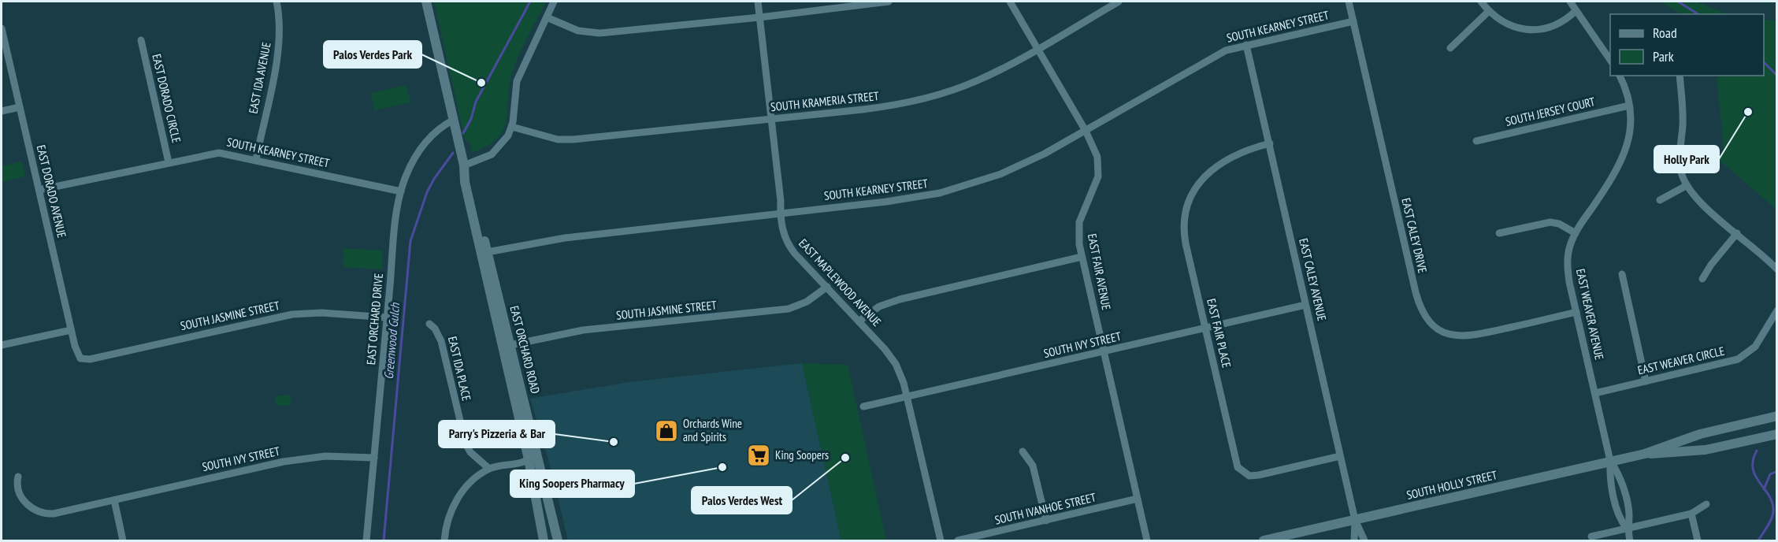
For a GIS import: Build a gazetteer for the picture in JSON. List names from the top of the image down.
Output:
{
  "streets": {
    "main road": ["EAST ORCHARD ROAD", "SOUTH HOLLY STREET"],
    "street": [
      "SOUTH KEARNEY STREET",
      "EAST IDA AVENUE",
      "EAST DORADO CIRCLE",
      "SOUTH KRAMERIA STREET",
      "SOUTH JERSEY COURT",
      "EAST DORADO AVENUE",
      "EAST CALEY DRIVE",
      "EAST FAIR AVENUE",
      "EAST CALEY AVENUE",
      "EAST MAPLEWOOD AVENUE",
      "SOUTH JASMINE STREET",
      "EAST WEAVER AVENUE",
      "EAST ORCHARD DRIVE",
      "EAST FAIR PLACE",
      "SOUTH IVY STREET",
      "EAST WEAVER CIRCLE",
      "EAST IDA PLACE",
      "SOUTH IVANHOE STREET"
    ]
  },
  "crossings": [
    ["SOUTH KEARNEY STREET", "EAST IDA AVENUE"],
    ["SOUTH KEARNEY STREET", "EAST DORADO CIRCLE"],
    ["SOUTH KEARNEY STREET", "EAST DORADO AVENUE"],
    ["SOUTH KEARNEY STREET", "EAST CALEY DRIVE"],
    ["SOUTH KEARNEY STREET", "EAST FAIR AVENUE"],
    ["SOUTH KEARNEY STREET", "EAST CALEY AVENUE"],
    ["SOUTH KEARNEY STREET", "EAST MAPLEWOOD AVENUE"],
    ["SOUTH KEARNEY STREET", "EAST ORCHARD DRIVE"],
    ["SOUTH KEARNEY STREET", "EAST ORCHARD ROAD"],
    ["SOUTH KRAMERIA STREET", "EAST FAIR AVENUE"],
    ["SOUTH KRAMERIA STREET", "EAST MAPLEWOOD AVENUE"],
    ["SOUTH JERSEY COURT", "EAST WEAVER AVENUE"],
    ["EAST DORADO AVENUE", "SOUTH JASMINE STREET"],
    ["EAST CALEY DRIVE", "EAST WEAVER AVENUE"],
    ["EAST FAIR AVENUE", "SOUTH IVY STREET"],
    ["EAST FAIR AVENUE", "SOUTH IVANHOE STREET"],
    ["EAST CALEY AVENUE", "EAST FAIR PLACE"],
    ["EAST CALEY AVENUE", "SOUTH IVY STREET"],
    ["EAST CALEY AVENUE", "SOUTH HOLLY STREET"],
    ["EAST MAPLEWOOD AVENUE", "SOUTH JASMINE STREET"],
    ["EAST MAPLEWOOD AVENUE", "SOUTH IVY STREET"],
    ["SOUTH JASMINE STREET", "EAST ORCHARD DRIVE"],
    ["SOUTH JASMINE STREET", "EAST ORCHARD ROAD"],
    ["EAST WEAVER AVENUE", "EAST WEAVER CIRCLE"],
    ["EAST WEAVER AVENUE", "SOUTH HOLLY STREET"],
    ["EAST ORCHARD DRIVE", "SOUTH IVY STREET"],
    ["EAST ORCHARD DRIVE", "EAST ORCHARD ROAD"],
    ["EAST FAIR PLACE", "SOUTH IVY STREET"]
  ],
  "water": ["Greenwood Gulch"],
  "places": {
    "other": [
      "Palos Verdes Park",
      "Holly Park",
      "Parry's Pizzeria & Bar",
      "Palos Verdes West",
      "King Soopers Pharmacy"
    ],
    "shop": ["Orchards Wine and Spirits"],
    "supermarket": ["King Soopers"]
  },
  "legend": ["Road", "Park"]
}
